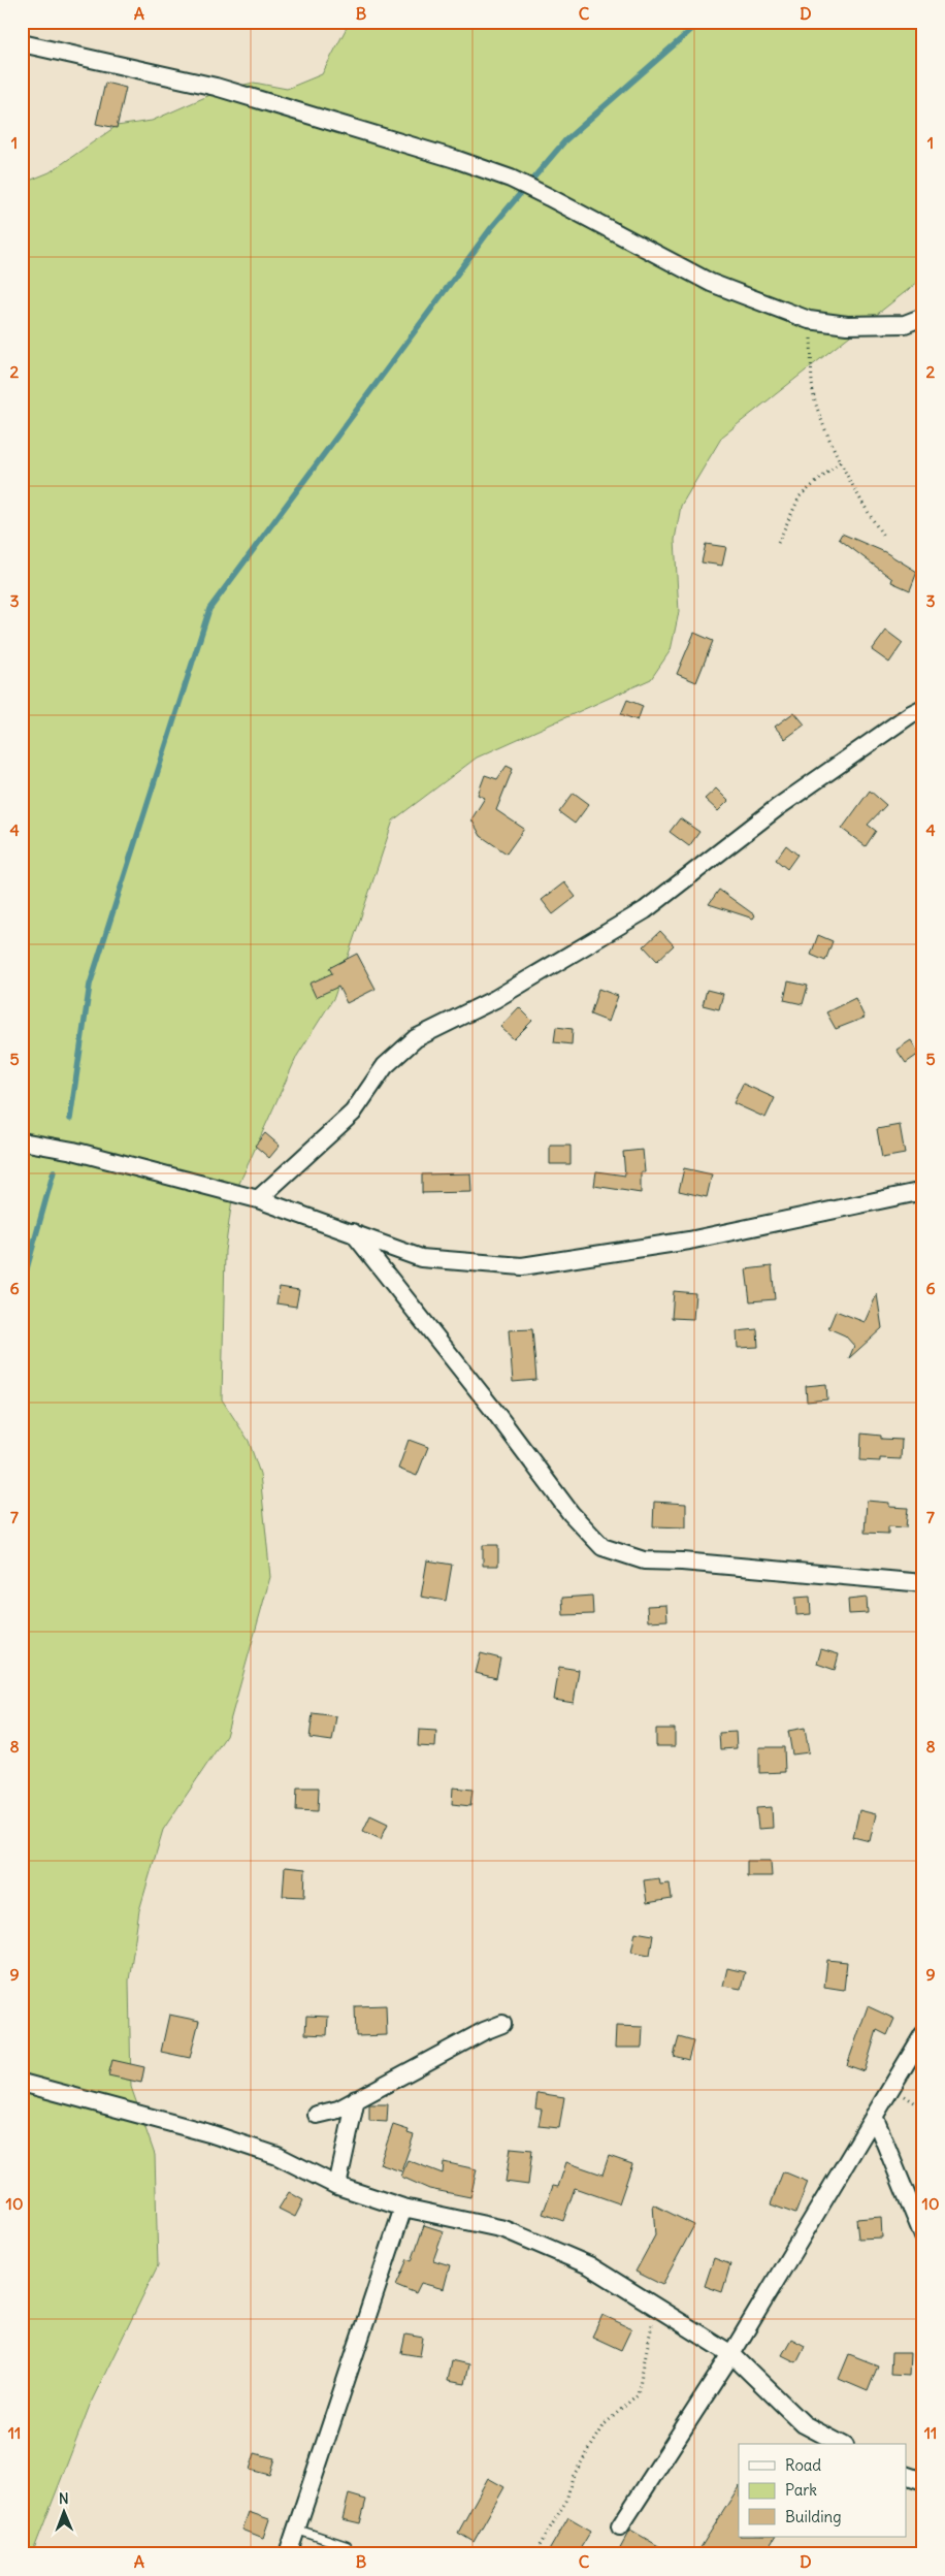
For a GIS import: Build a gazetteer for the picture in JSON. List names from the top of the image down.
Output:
{
  "legend": ["Road", "Park", "Building"],
  "north": "top",
  "grid": {
    "columns": [
      "A",
      "B",
      "C",
      "D"
    ],
    "rows": [
      "1",
      "2",
      "3",
      "4",
      "5",
      "6",
      "7",
      "8",
      "9",
      "10",
      "11"
    ]
  }
}
